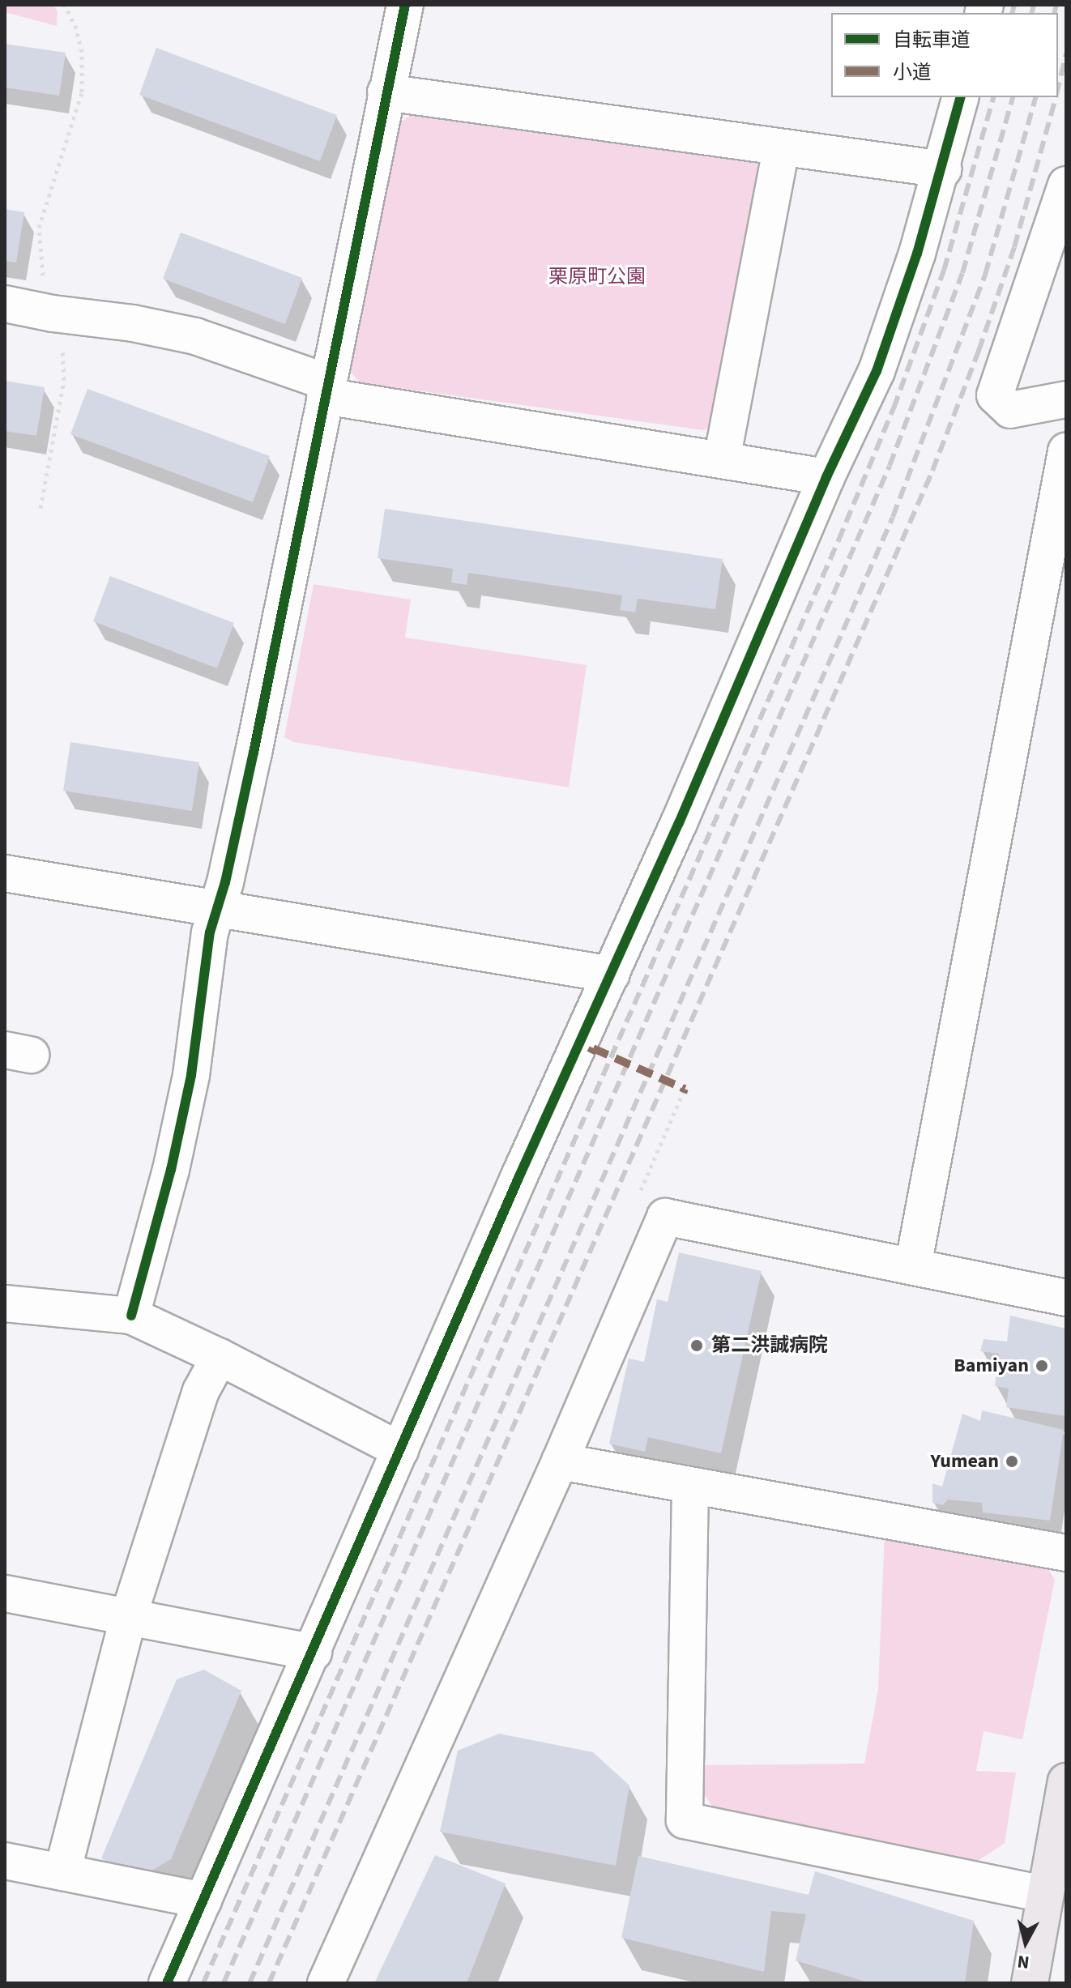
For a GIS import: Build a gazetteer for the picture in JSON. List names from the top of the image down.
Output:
{
  "parks": ["栗原町公園"],
  "places": ["第二洪誠病院", "Bamiyan", "Yumean"],
  "legend": ["自転車道", "小道"],
  "north": "bottom"
}
